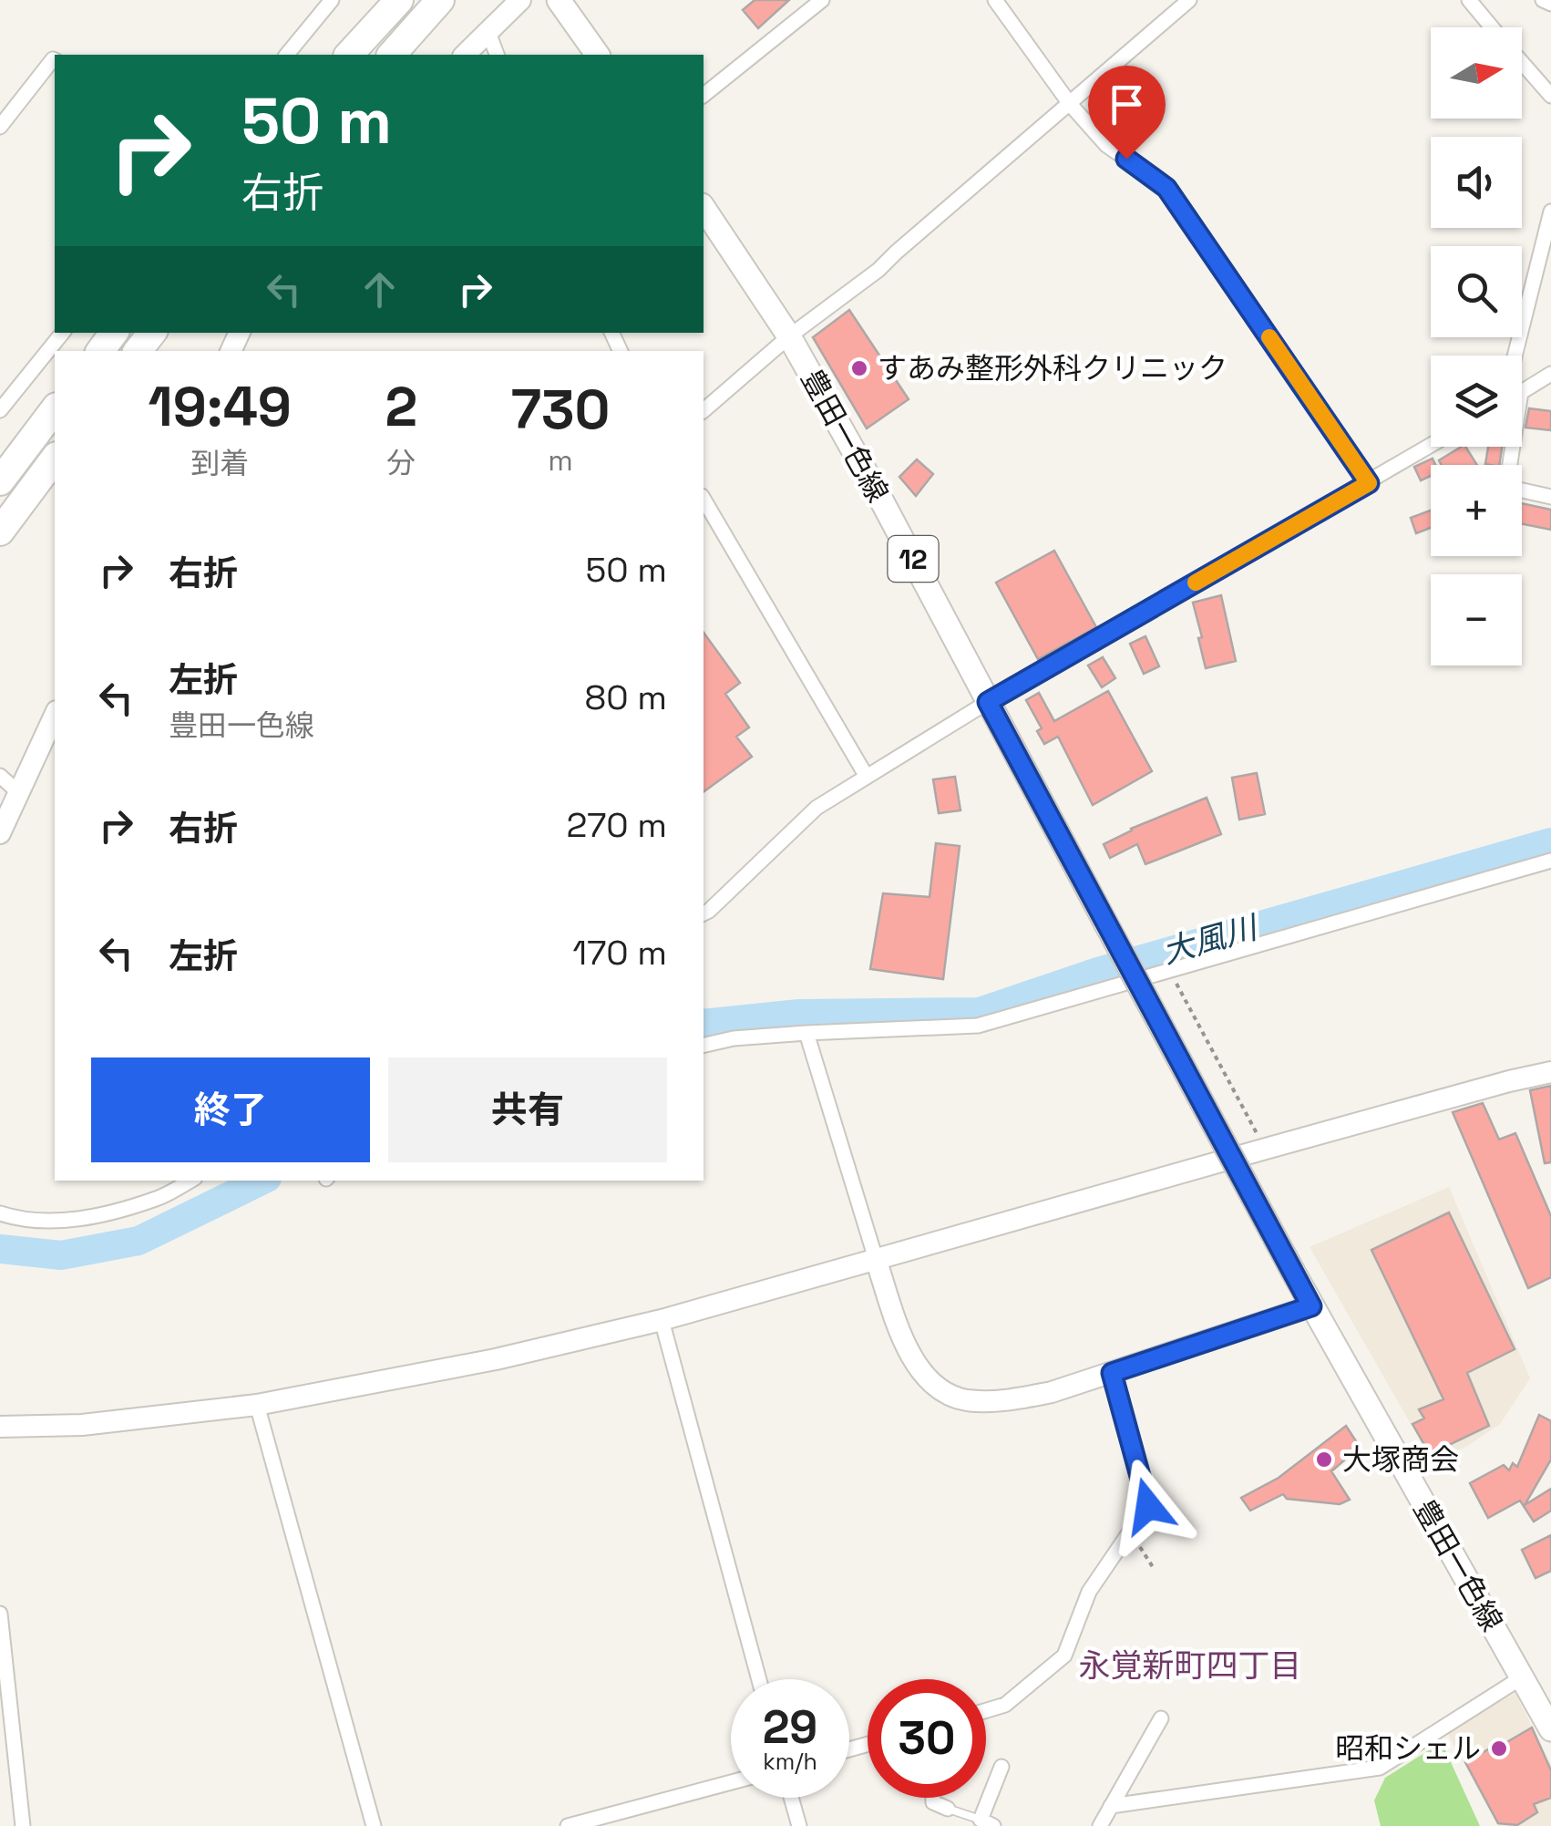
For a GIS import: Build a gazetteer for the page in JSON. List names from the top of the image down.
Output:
{
  "streets": {
    "main road": ["豊田一色線", "12"]
  },
  "districts": ["永覚新町四丁目"],
  "water": ["大風川"],
  "places": ["すあみ整形外科クリニック", "大塚商会", "昭和シェル"],
  "north": "right",
  "page": {
    "map_buttons": ["+", "−"],
    "turn": ["50 m", "右折"],
    "eta": [
      "19:49",
      "到着",
      "2",
      "分",
      "730",
      "m"
    ],
    "list": [
      {
        "name": "右折",
        "value": "50 m"
      },
      {
        "name": "左折",
        "note": "豊田一色線",
        "value": "80 m"
      },
      {
        "name": "右折",
        "value": "270 m"
      },
      {
        "name": "左折",
        "value": "170 m"
      }
    ],
    "buttons": ["終了", "共有"],
    "speed": "29 km/h",
    "limit": "30"
  }
}
